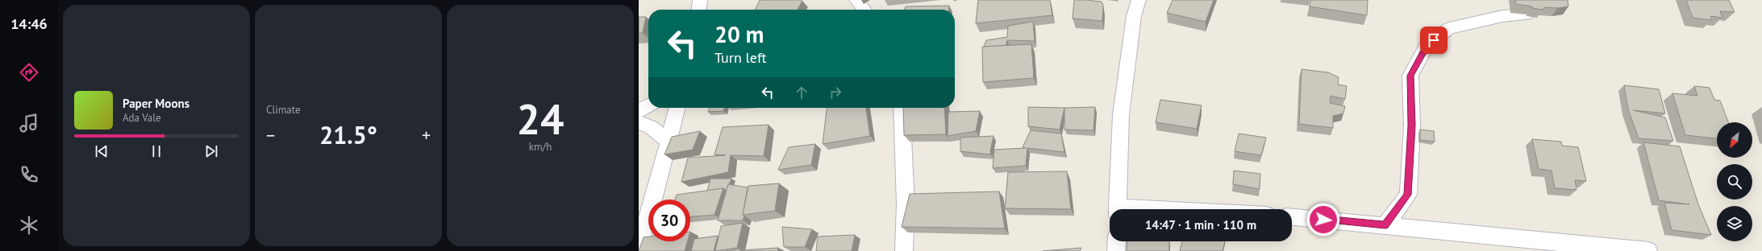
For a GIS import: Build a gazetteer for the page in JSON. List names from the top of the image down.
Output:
{
  "north": "bottom left",
  "page": {
    "tabs": "14:46",
    "tile": [
      "Climate",
      ["24", "km/h"]
    ],
    "turn": ["20 m", "Turn left"],
    "song": ["Paper Moons", "Ada Vale"],
    "heat": ["−", "21.5°", "+"],
    "limit": "30",
    "trip": "14:47 · 1 min · 110 m"
  }
}
